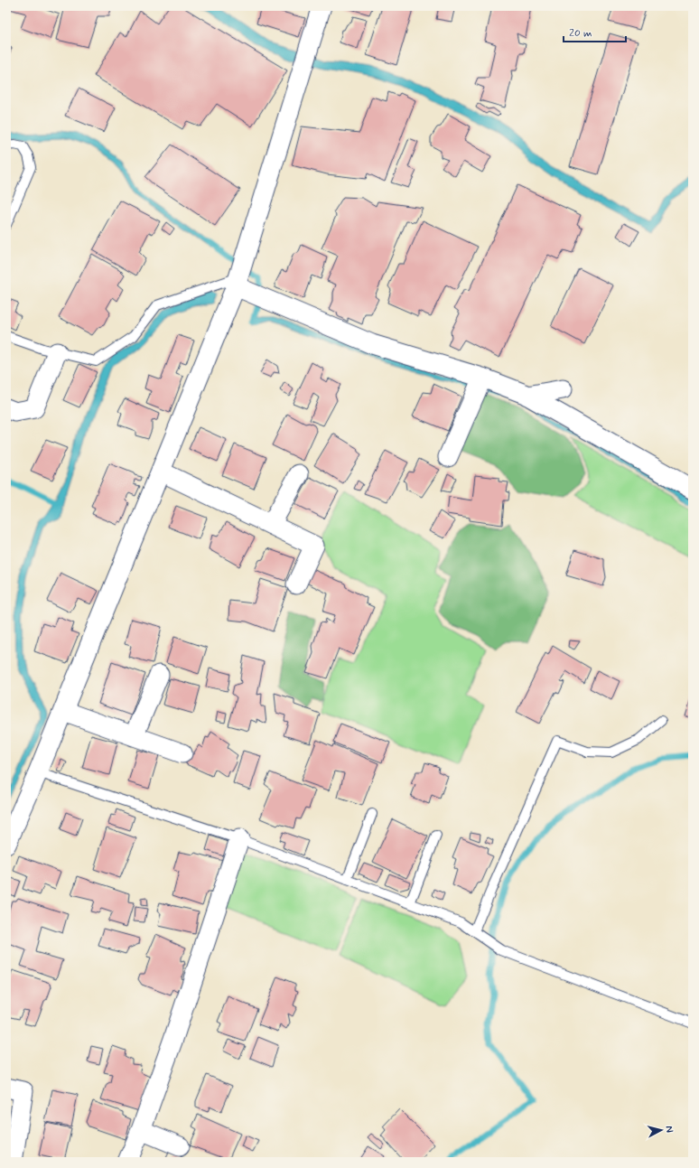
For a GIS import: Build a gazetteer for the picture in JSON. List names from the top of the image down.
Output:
{
  "scale_bar": "20 m",
  "north": "right"
}
